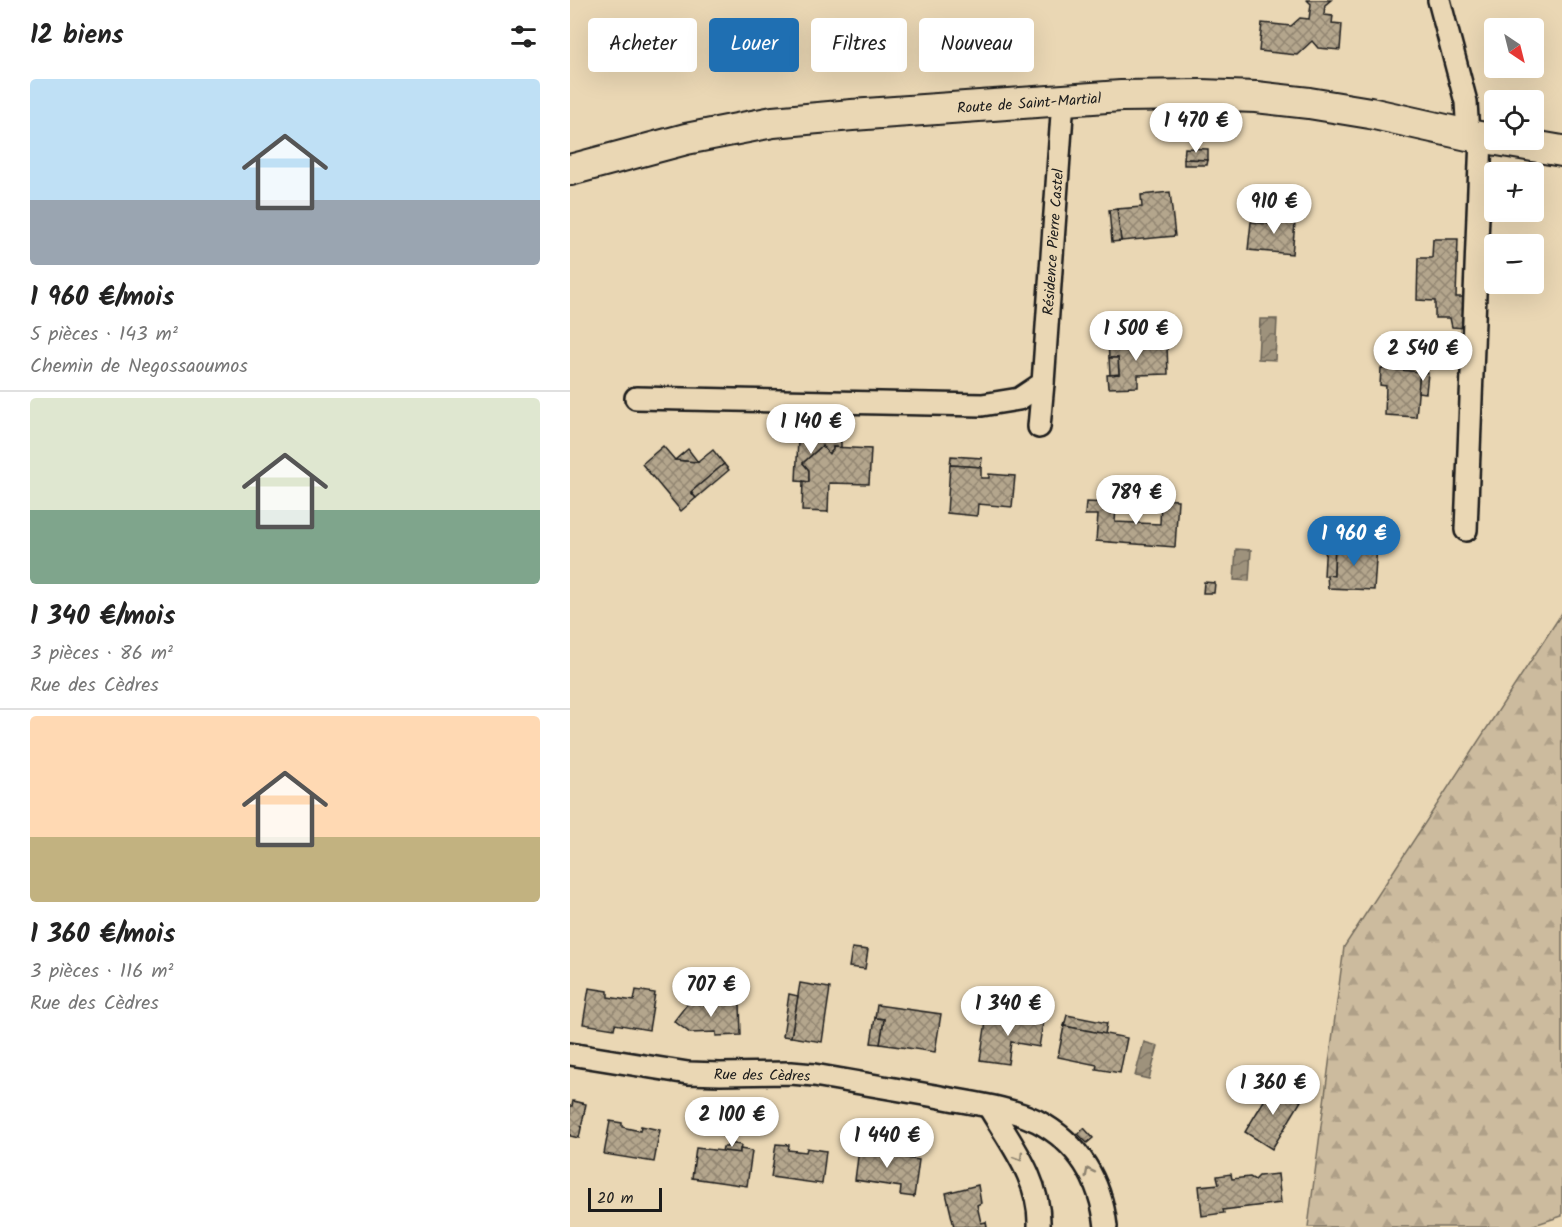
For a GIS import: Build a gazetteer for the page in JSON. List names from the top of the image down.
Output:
{
  "streets": {
    "main road": ["Route de Saint-Martial"],
    "street": ["Résidence Pierre Castel", "Rue des Cèdres"]
  },
  "crossings": [
    ["Route de Saint-Martial", "Résidence Pierre Castel"]
  ],
  "scale_bar": "20 m",
  "north": "bottom right",
  "page": {
    "heading": "12 biens",
    "map_buttons": ["+", "−"],
    "chip": [
      "Acheter",
      "Louer",
      "Filtres",
      "Nouveau"
    ],
    "list": [
      {
        "name": "1 960 €/mois",
        "note": "5 pièces · 143 m² · Chemin de Negossaoumos"
      },
      {
        "name": "1 340 €/mois",
        "note": "3 pièces · 86 m² · Rue des Cèdres"
      },
      {
        "name": "1 360 €/mois",
        "note": "3 pièces · 116 m² · Rue des Cèdres"
      }
    ],
    "price": [
      "1 470 €",
      "910 €",
      "1 500 €",
      "2 540 €",
      "1 140 €",
      "789 €",
      "1 960 €",
      "707 €",
      "1 340 €",
      "1 360 €",
      "2 100 €",
      "1 440 €"
    ],
    "scale": "20 m"
  }
}
